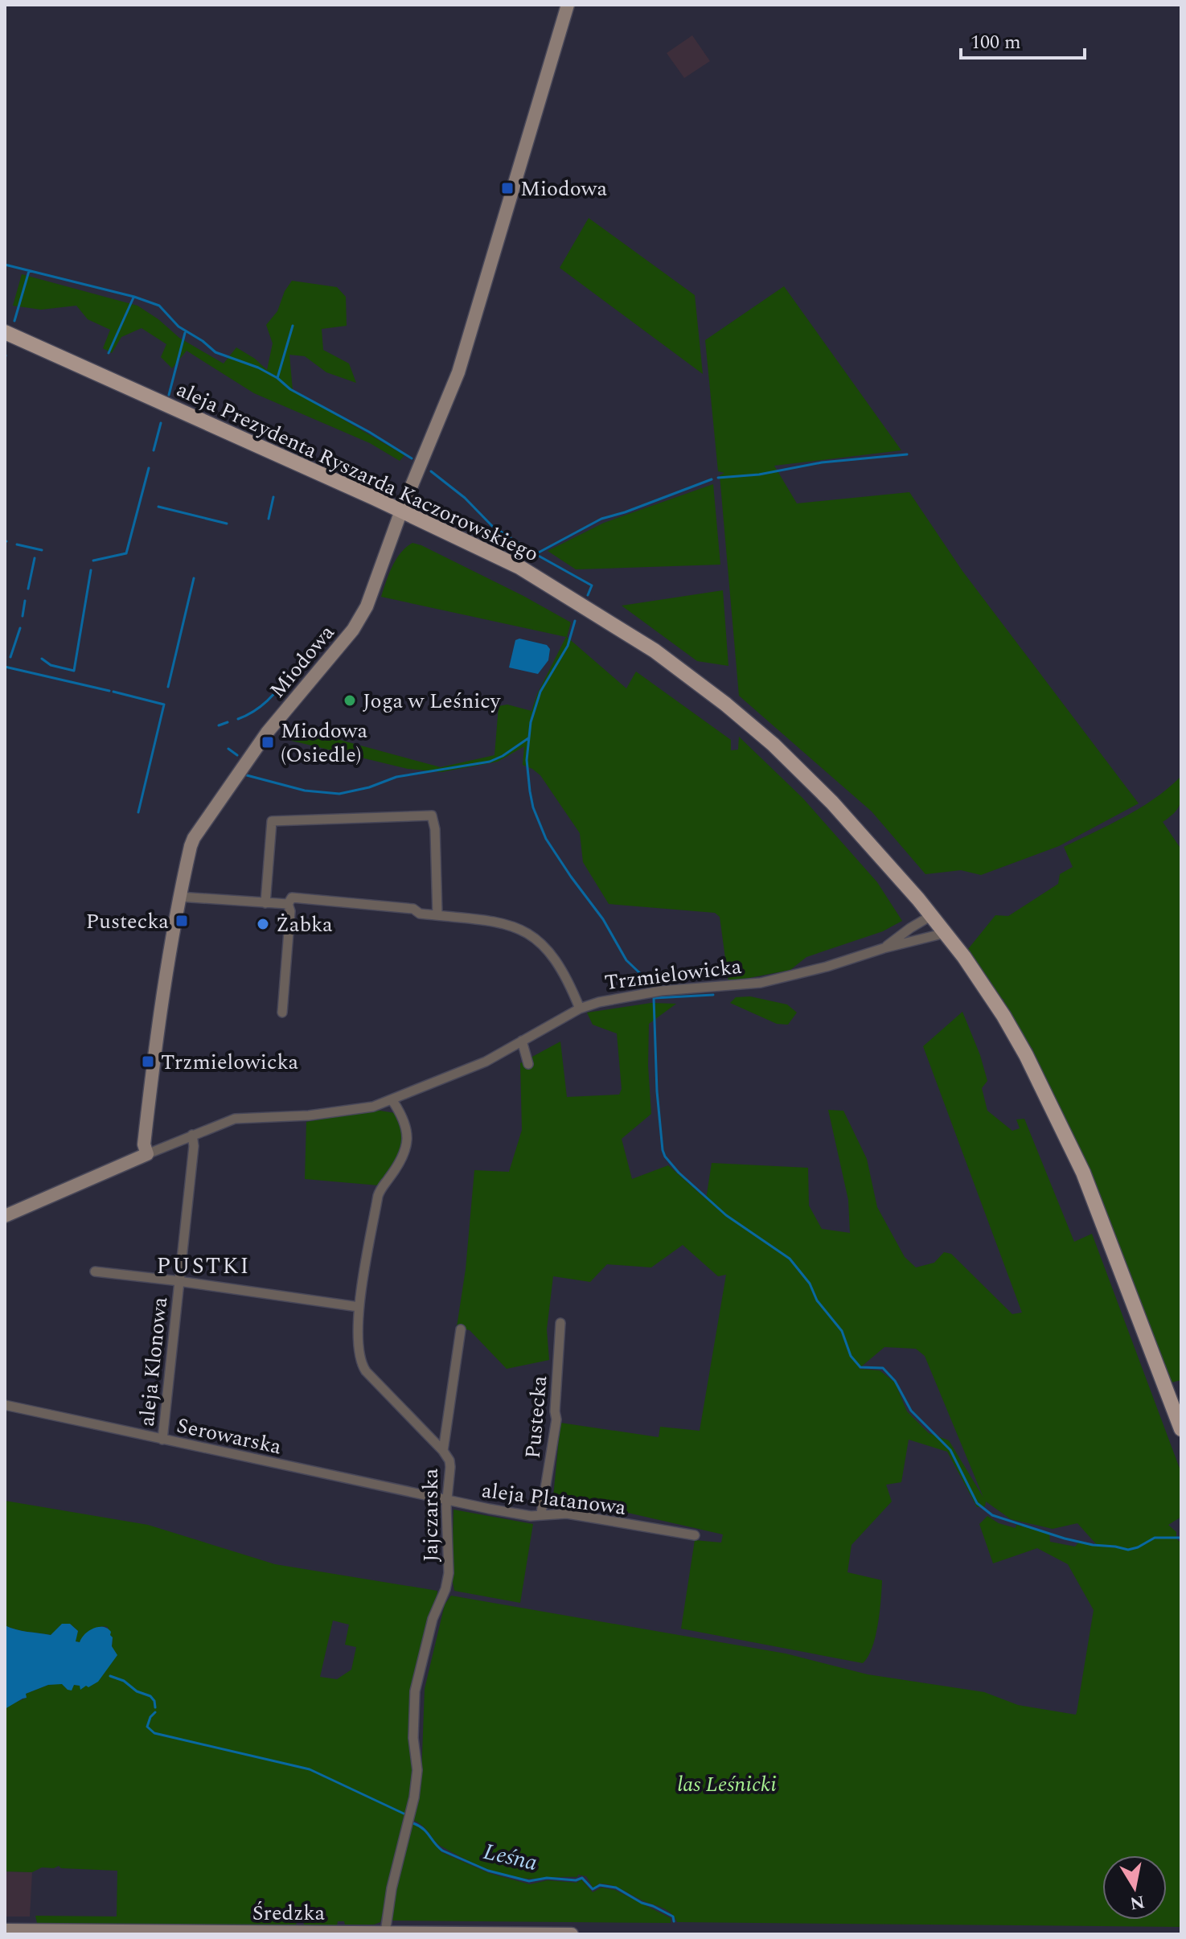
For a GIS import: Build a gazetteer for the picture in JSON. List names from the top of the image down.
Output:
{
  "streets": {
    "main road": ["aleja Prezydenta Ryszarda Kaczorowskiego"],
    "street": [
      "Miodowa",
      "Trzmielowicka",
      "aleja Klonowa",
      "Pustecka",
      "Serowarska",
      "aleja Platanowa",
      "Jajczarska",
      "Średzka"
    ]
  },
  "crossings": [
    ["aleja Prezydenta Ryszarda Kaczorowskiego", "Miodowa"],
    ["aleja Prezydenta Ryszarda Kaczorowskiego", "Trzmielowicka"],
    ["Miodowa", "Trzmielowicka"],
    ["Trzmielowicka", "aleja Klonowa"],
    ["Trzmielowicka", "Jajczarska"],
    ["aleja Klonowa", "Serowarska"],
    ["Pustecka", "aleja Platanowa"],
    ["Serowarska", "aleja Platanowa"],
    ["Serowarska", "Jajczarska"],
    ["aleja Platanowa", "Jajczarska"],
    ["Jajczarska", "Średzka"]
  ],
  "districts": ["PUSTKI"],
  "water": ["Leśna"],
  "parks": ["las Leśnicki"],
  "places": {
    "transit": [
      "Miodowa",
      "Miodowa (Osiedle)",
      "Pustecka",
      "Trzmielowicka"
    ],
    "other": ["Joga w Leśnicy", "Żabka"]
  },
  "scale_bar": "100 m",
  "north": "bottom"
}
